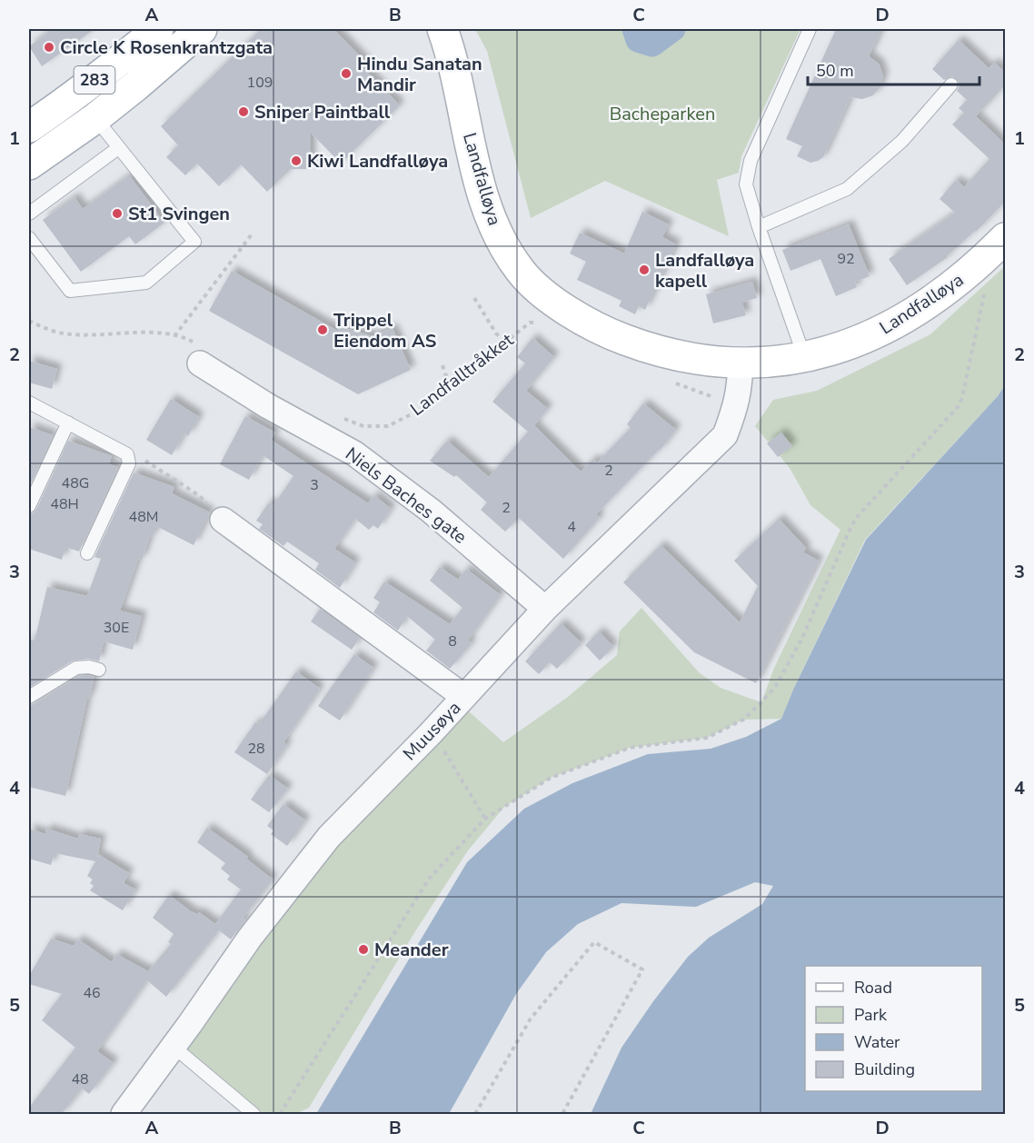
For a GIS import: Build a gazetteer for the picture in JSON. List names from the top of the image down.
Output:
{
  "streets": {
    "main road": ["283", "Landfalløya"],
    "street": ["Niels Baches gate", "Muusøya"],
    "path": ["Landfalltråkket"]
  },
  "crossings": [
    ["Landfalløya", "Muusøya"],
    ["Niels Baches gate", "Muusøya"]
  ],
  "parks": ["Bacheparken"],
  "places": [
    "Circle K Rosenkrantzgata",
    "Hindu Sanatan Mandir",
    "Sniper Paintball",
    "Kiwi Landfalløya",
    "St1 Svingen",
    "Landfalløya kapell",
    "Trippel Eiendom AS",
    "Meander"
  ],
  "house_numbers": [
    "109",
    "92",
    "2",
    "48G",
    "3",
    "48H",
    "2",
    "48M",
    "4",
    "30E",
    "8",
    "28",
    "46",
    "48"
  ],
  "legend": [
    "Road",
    "Park",
    "Water",
    "Building"
  ],
  "scale_bar": "50 m",
  "grid": {
    "columns": [
      "A",
      "B",
      "C",
      "D"
    ],
    "rows": [
      "1",
      "2",
      "3",
      "4",
      "5"
    ]
  }
}
